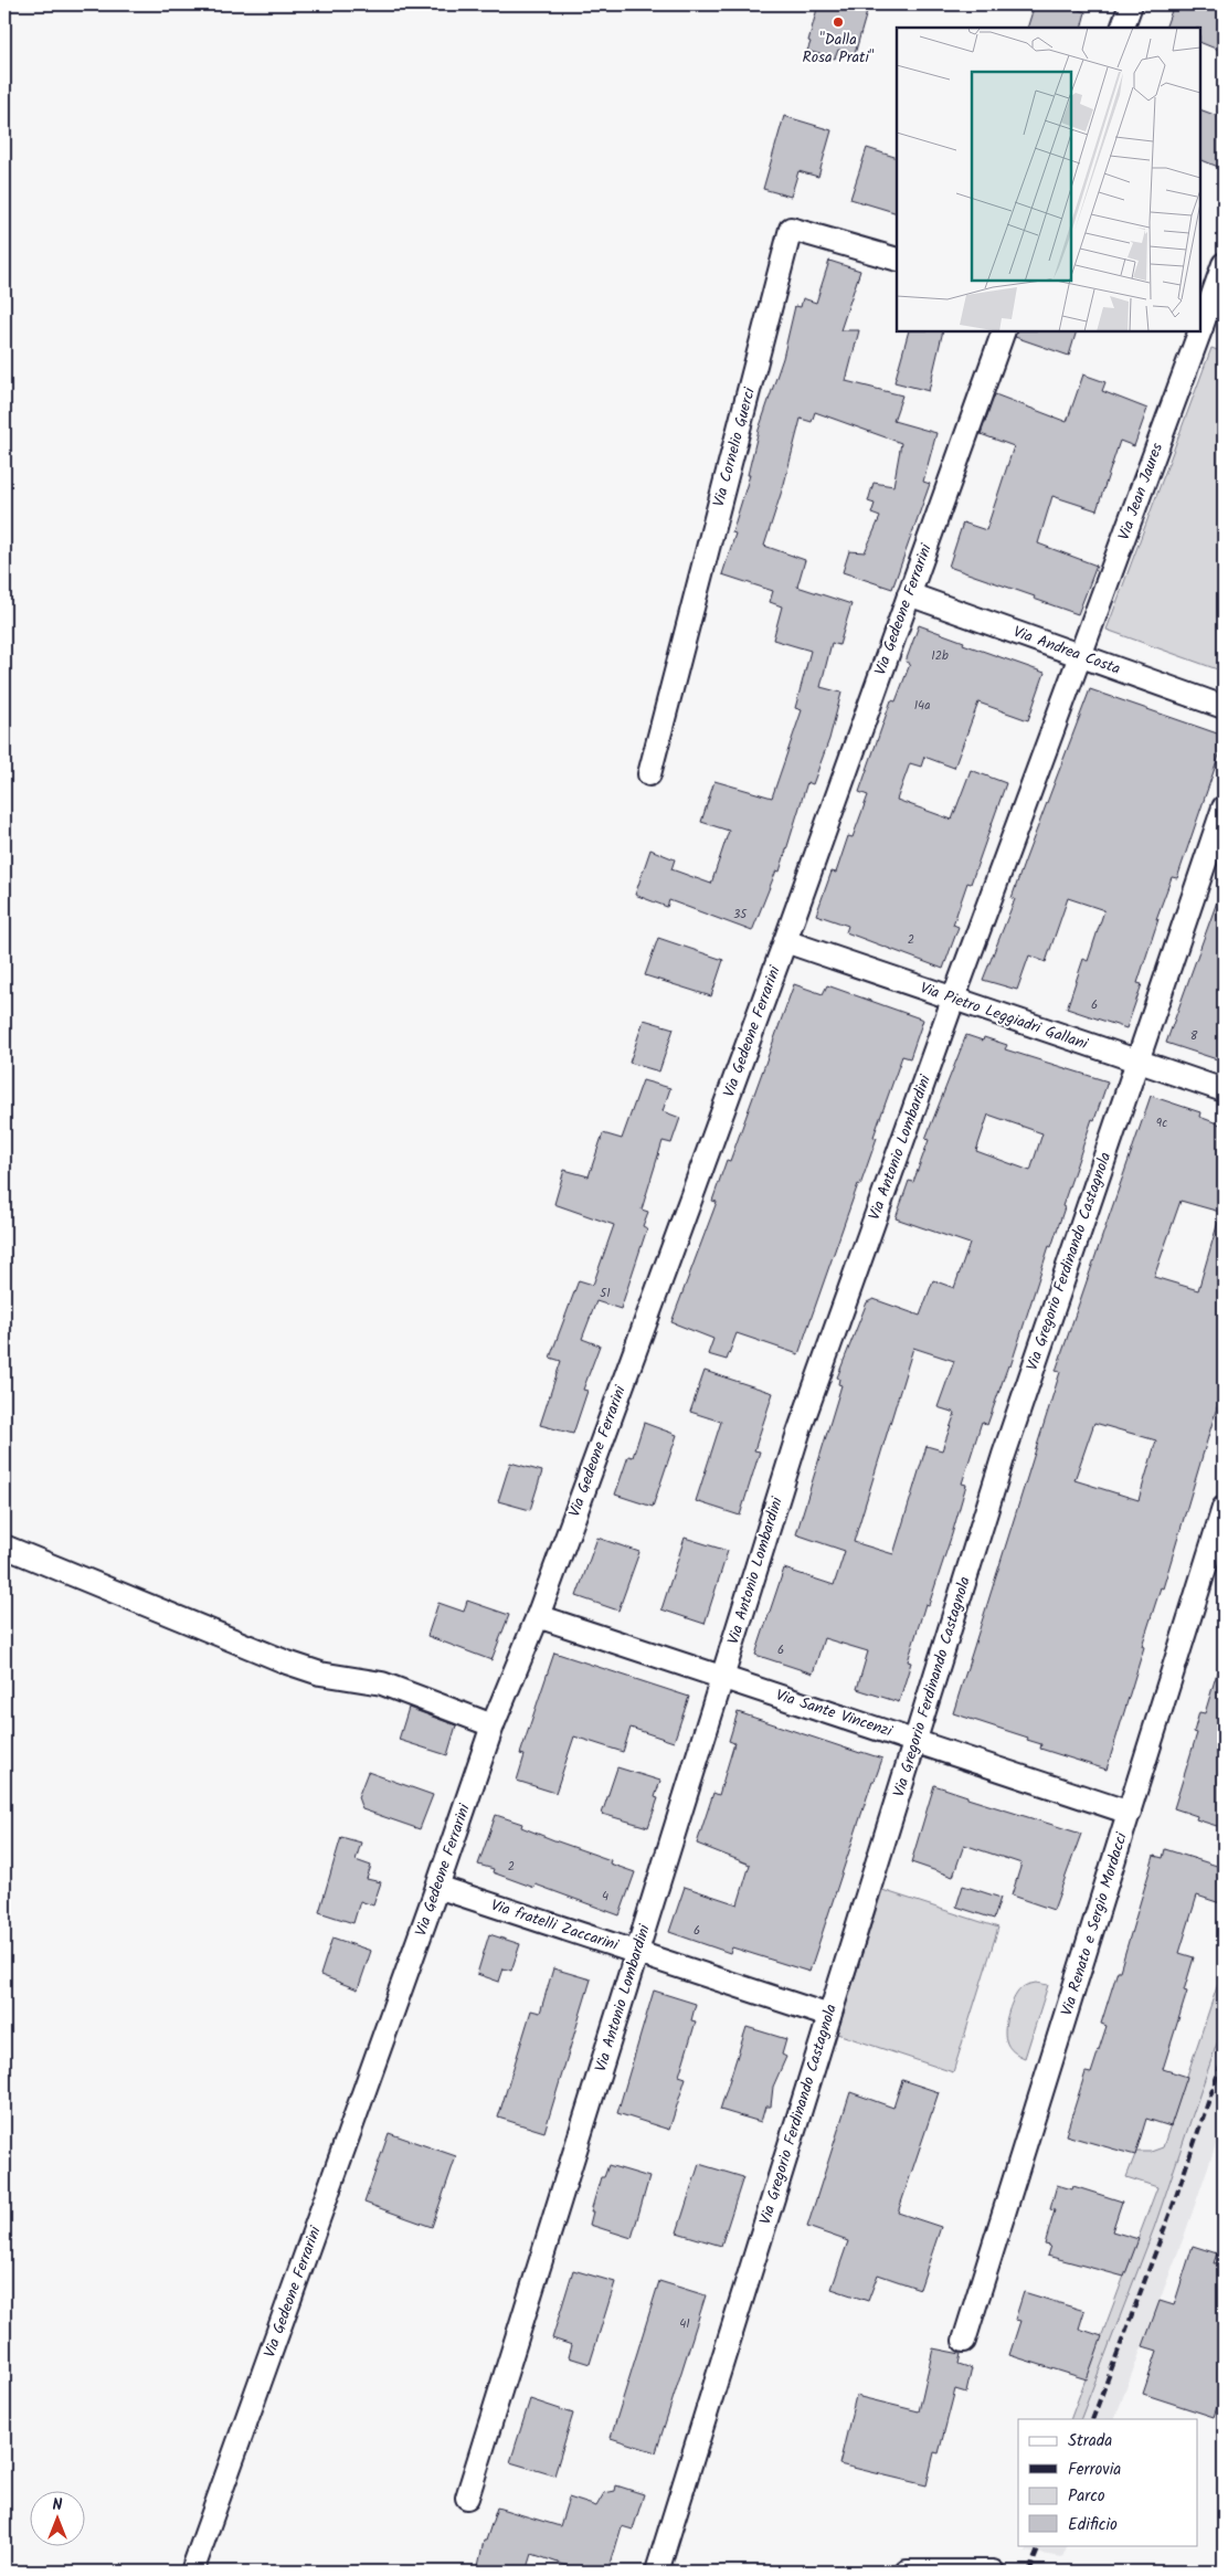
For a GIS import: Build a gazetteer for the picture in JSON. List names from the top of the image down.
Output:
{
  "streets": {
    "street": [
      "Via Cornelio Guerci",
      "Via Jean Jaures",
      "Via Gedeone Ferrarini",
      "Via Andrea Costa",
      "Via Pietro Leggiadri Gallani",
      "Via Antonio Lombardini",
      "Via Gregorio Ferdinando Castagnola",
      "Via Sante Vincenzi",
      "Via Renato e Sergio Mordacci",
      "Via fratelli Zaccarini"
    ]
  },
  "crossings": [
    ["Via Jean Jaures", "Via Andrea Costa"],
    ["Via Jean Jaures", "Via Antonio Lombardini"],
    ["Via Gedeone Ferrarini", "Via Andrea Costa"],
    ["Via Gedeone Ferrarini", "Via Pietro Leggiadri Gallani"],
    ["Via Gedeone Ferrarini", "Via Sante Vincenzi"],
    ["Via Gedeone Ferrarini", "Via fratelli Zaccarini"],
    ["Via Andrea Costa", "Via Antonio Lombardini"],
    ["Via Pietro Leggiadri Gallani", "Via Antonio Lombardini"],
    ["Via Pietro Leggiadri Gallani", "Via Gregorio Ferdinando Castagnola"],
    ["Via Antonio Lombardini", "Via Sante Vincenzi"],
    ["Via Antonio Lombardini", "Via fratelli Zaccarini"],
    ["Via Gregorio Ferdinando Castagnola", "Via Sante Vincenzi"],
    ["Via Gregorio Ferdinando Castagnola", "Via fratelli Zaccarini"],
    ["Via Sante Vincenzi", "Via Renato e Sergio Mordacci"]
  ],
  "places": ["\"Dalla Rosa Prati\""],
  "house_numbers": [
    "12b",
    "14a",
    "35",
    "2",
    "6",
    "8",
    "9c",
    "51",
    "6",
    "2",
    "4",
    "6",
    "41"
  ],
  "legend": [
    "Strada",
    "Ferrovia",
    "Parco",
    "Edificio"
  ],
  "north": "top"
}
